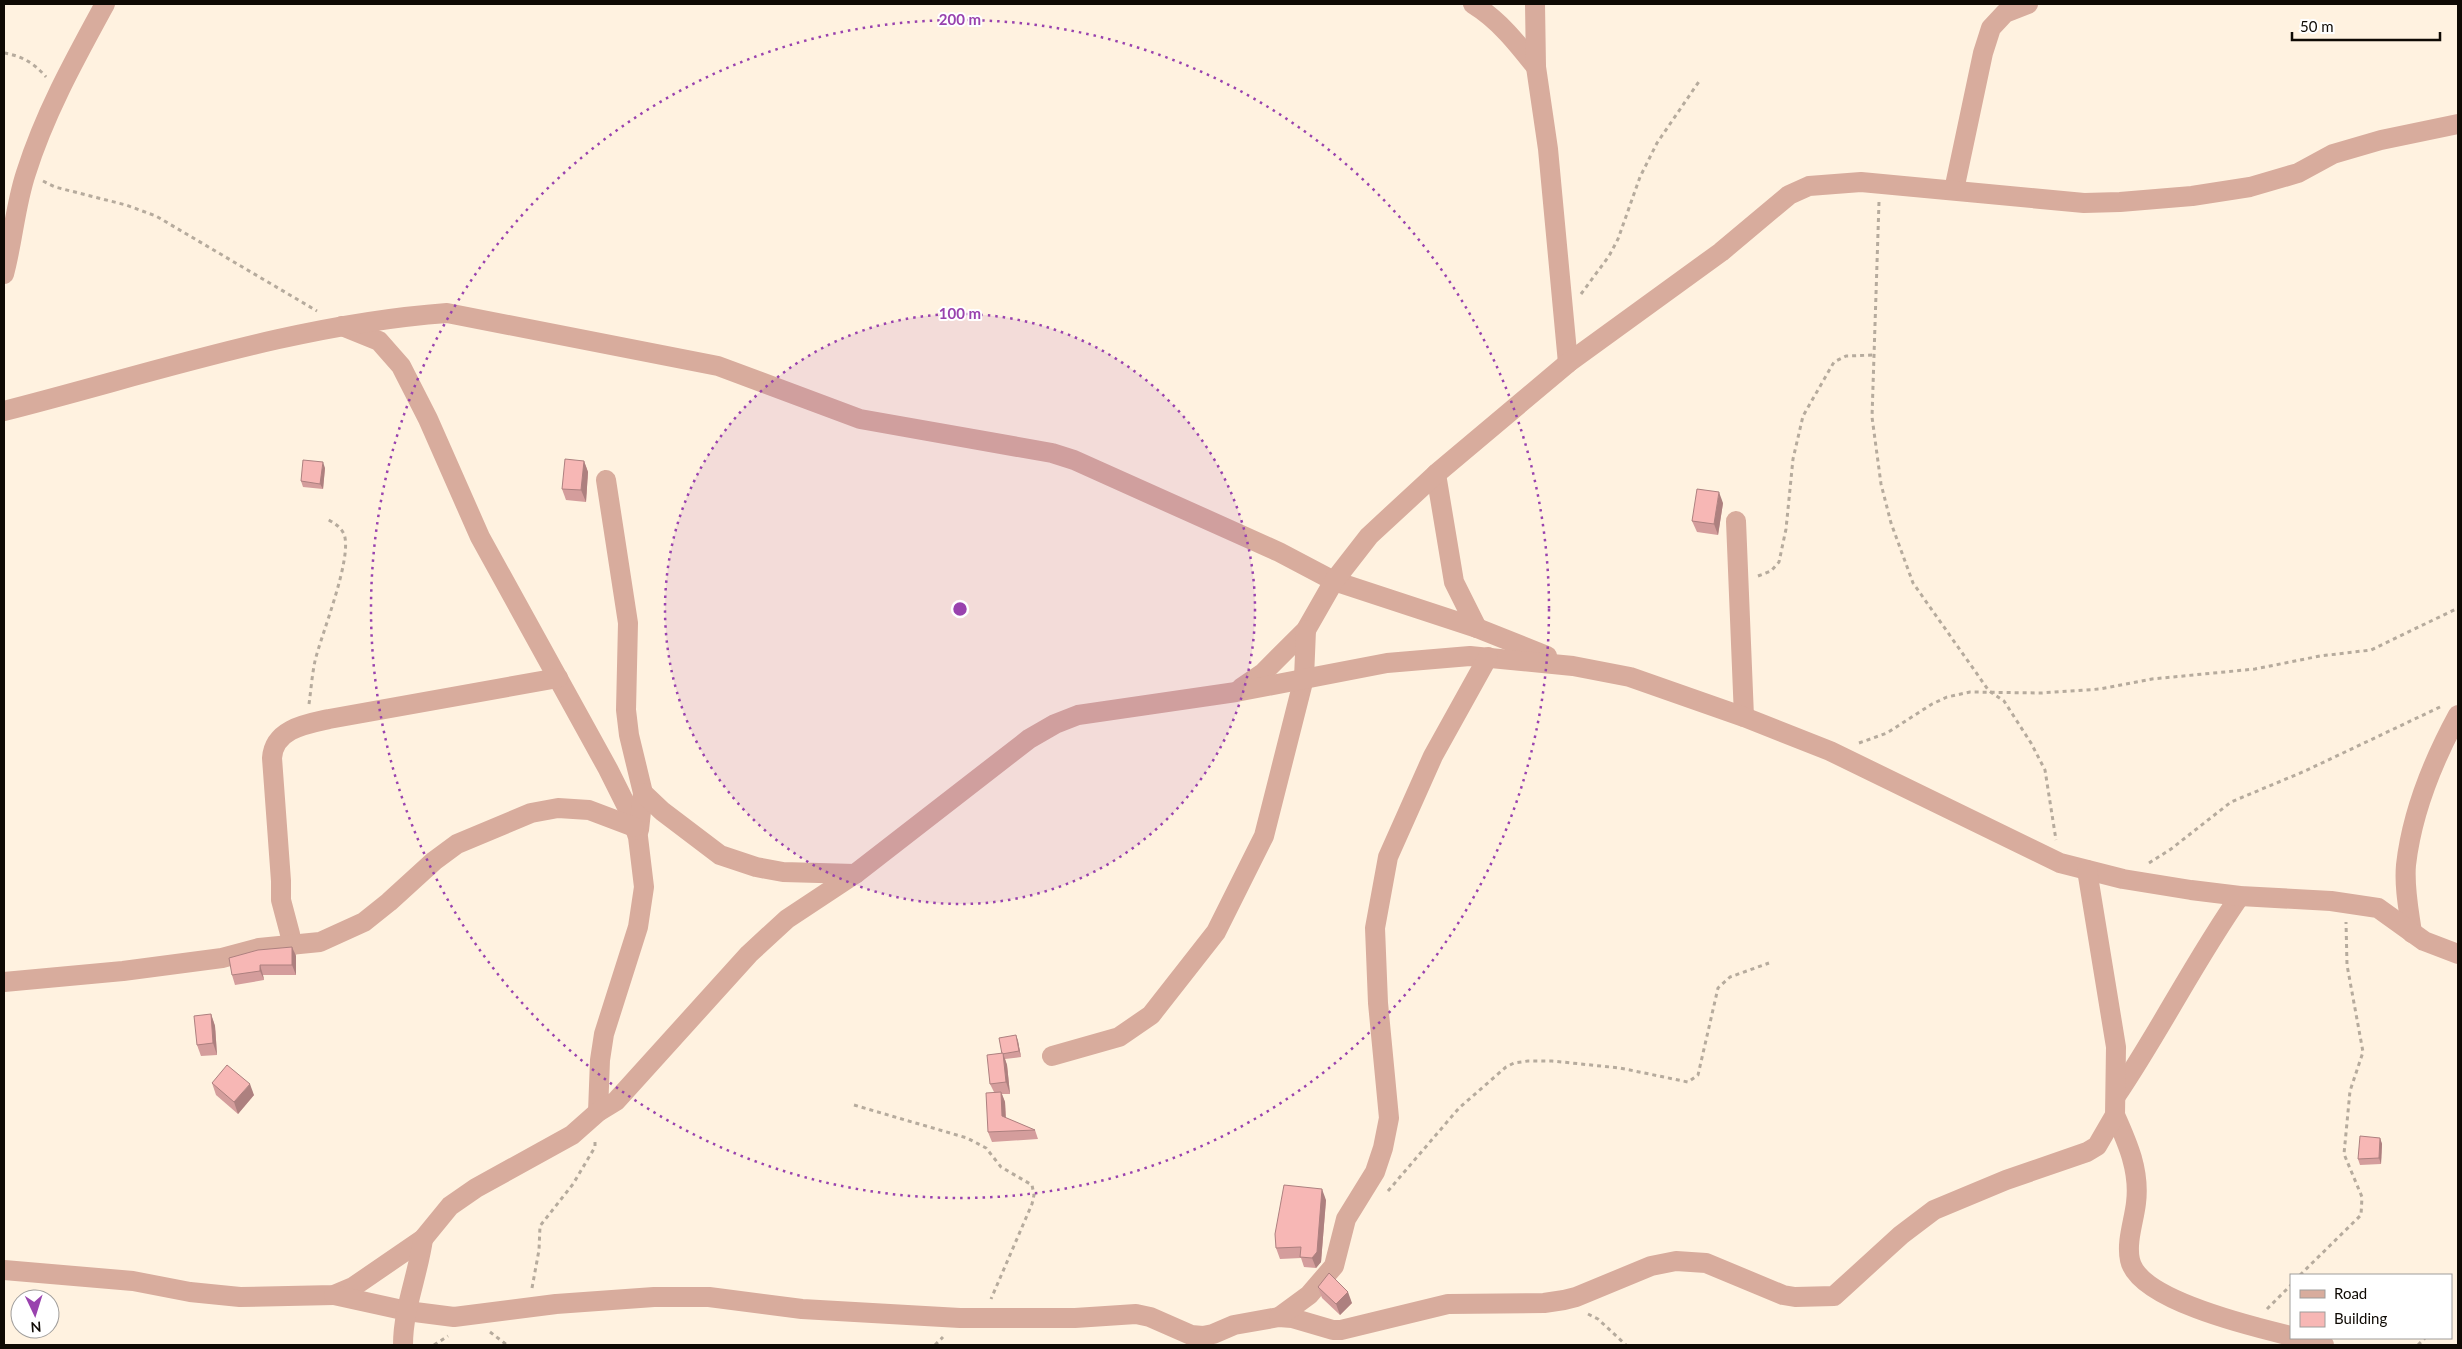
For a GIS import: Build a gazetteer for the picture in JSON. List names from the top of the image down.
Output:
{
  "legend": ["Road", "Building"],
  "scale_bar": "50 m",
  "north": "bottom",
  "rings": ["200 m", "100 m"]
}
